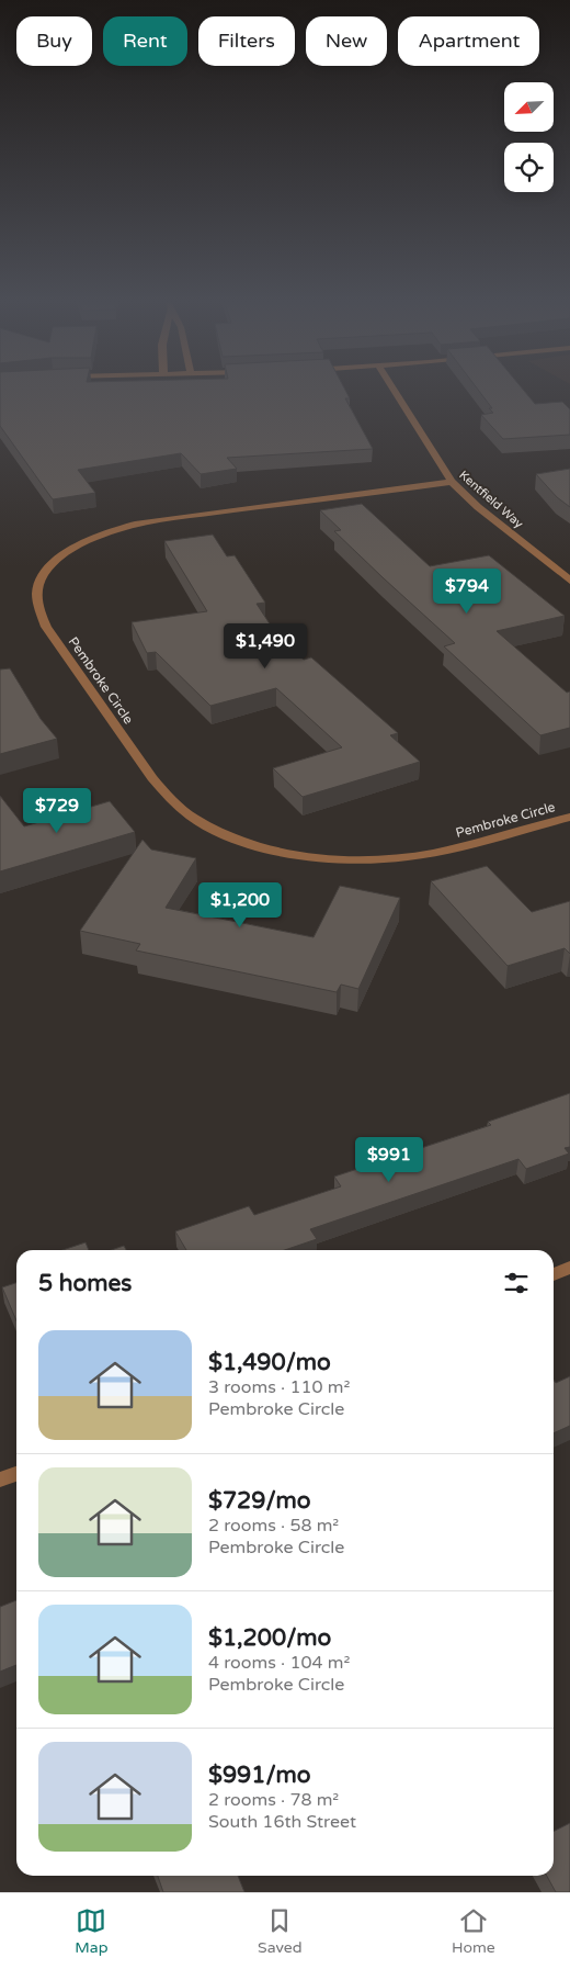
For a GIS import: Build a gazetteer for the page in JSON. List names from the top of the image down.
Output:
{
  "streets": {
    "street": ["Kentfield Way", "Pembroke Circle"]
  },
  "crossings": [
    ["Kentfield Way", "Pembroke Circle"]
  ],
  "north": "bottom left",
  "page": {
    "chip": [
      "Buy",
      "Rent",
      "Filters",
      "New",
      "Apartment"
    ],
    "price": [
      "$794",
      "$1,490",
      "$729",
      "$1,200",
      "$991"
    ],
    "heading": "5 homes",
    "list": [
      {
        "name": "$1,490/mo",
        "note": "3 rooms · 110 m² · Pembroke Circle"
      },
      {
        "name": "$729/mo",
        "note": "2 rooms · 58 m² · Pembroke Circle"
      },
      {
        "name": "$1,200/mo",
        "note": "4 rooms · 104 m² · Pembroke Circle"
      },
      {
        "name": "$991/mo",
        "note": "2 rooms · 78 m² · South 16th Street"
      }
    ],
    "tabs": ["Map", "Saved", "Home"]
  }
}
